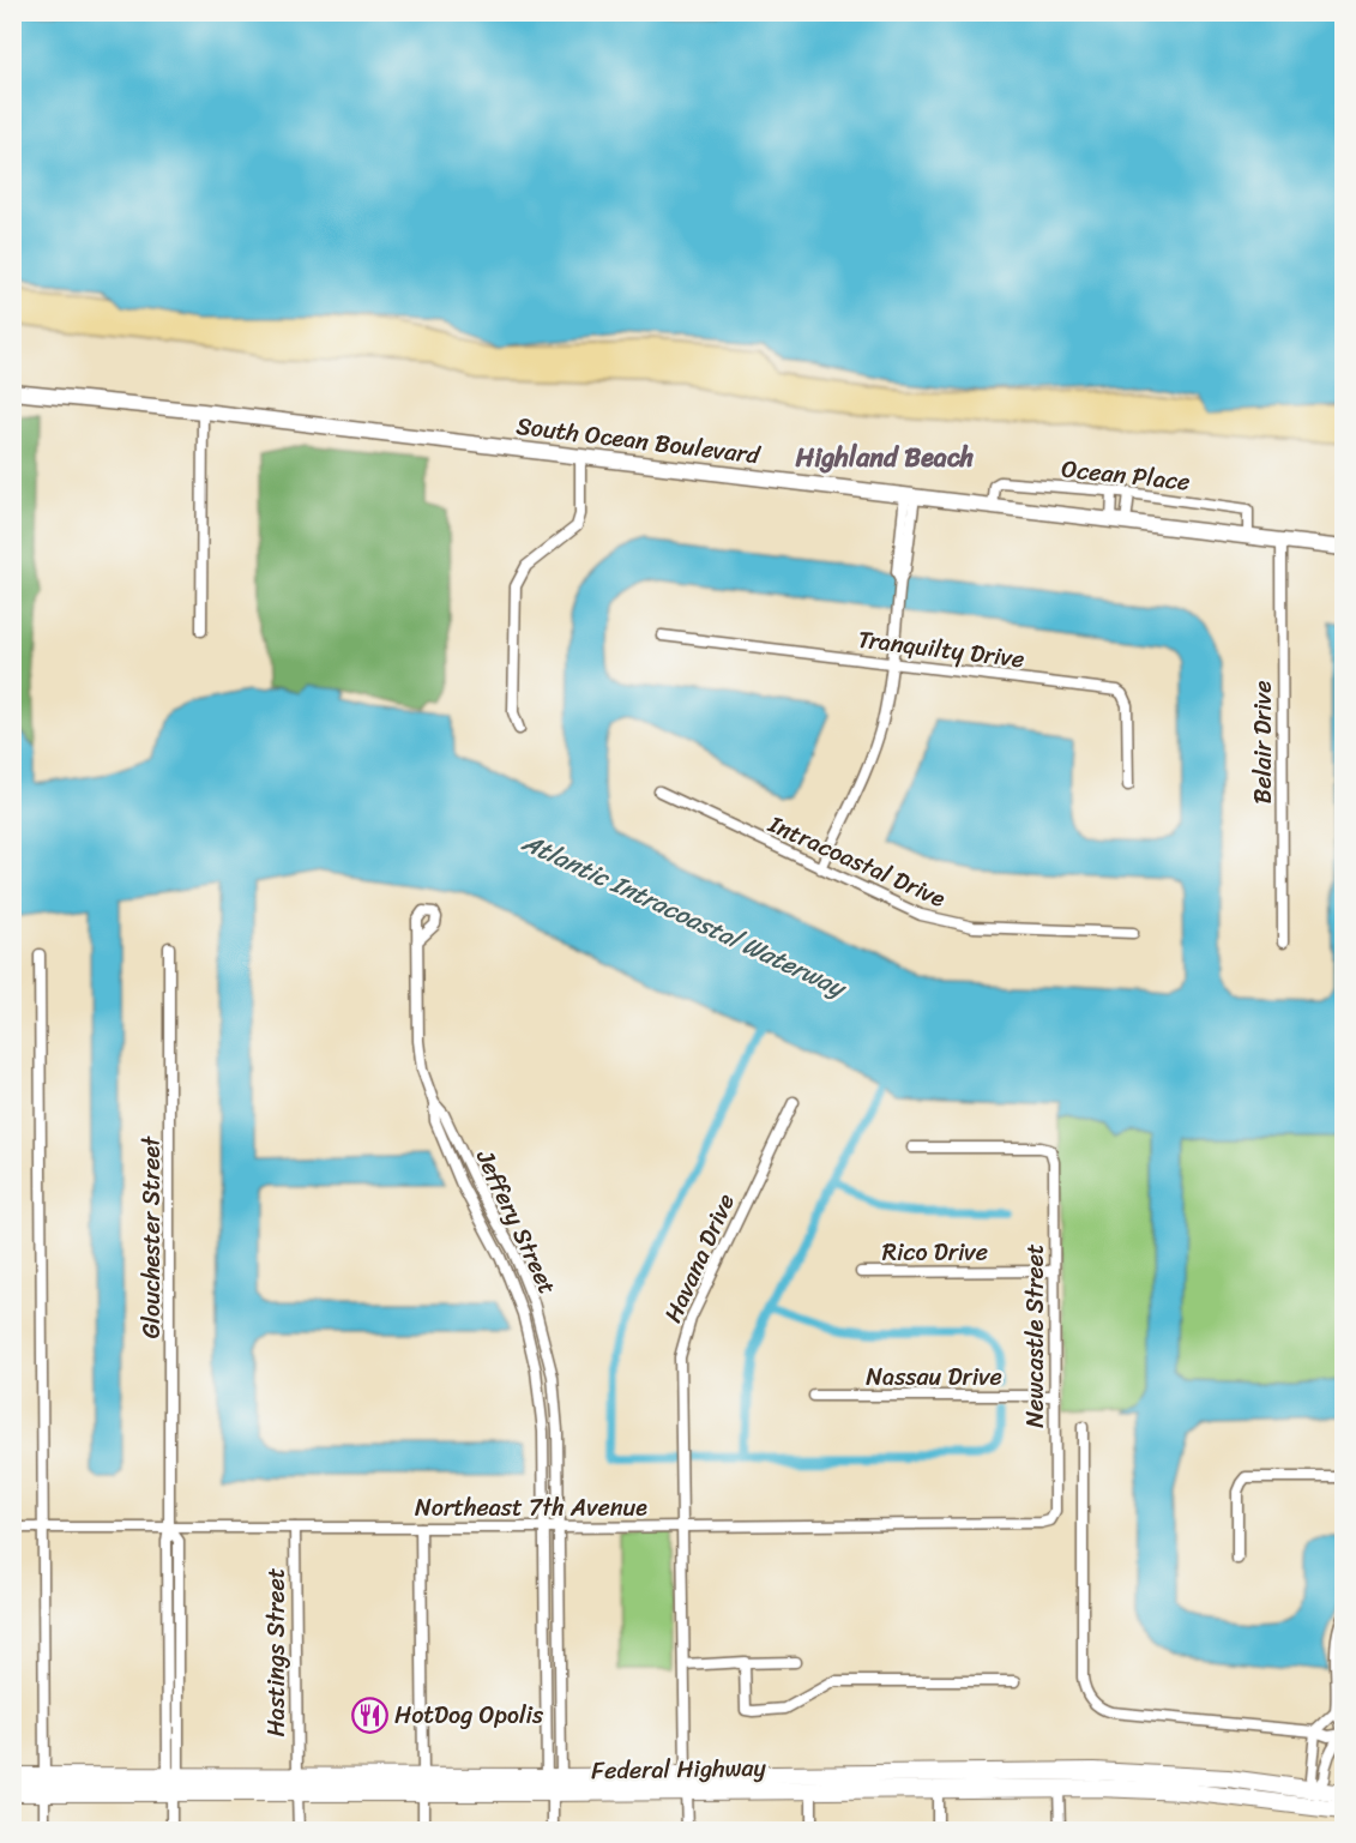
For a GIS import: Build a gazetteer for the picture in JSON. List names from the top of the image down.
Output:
{
  "streets": {
    "main road": ["South Ocean Boulevard", "Federal Highway"],
    "street": [
      "Ocean Place",
      "Tranquilty Drive",
      "Belair Drive",
      "Intracoastal Drive",
      "Jeffery Street",
      "Glouchester Street",
      "Rico Drive",
      "Havana Drive",
      "Newcastle Street",
      "Nassau Drive",
      "Northeast 7th Avenue",
      "Hastings Street"
    ]
  },
  "crossings": [
    ["South Ocean Boulevard", "Ocean Place"],
    ["South Ocean Boulevard", "Belair Drive"],
    ["Jeffery Street", "Northeast 7th Avenue"],
    ["Jeffery Street", "Federal Highway"],
    ["Glouchester Street", "Northeast 7th Avenue"],
    ["Glouchester Street", "Federal Highway"],
    ["Rico Drive", "Newcastle Street"],
    ["Havana Drive", "Northeast 7th Avenue"],
    ["Havana Drive", "Federal Highway"],
    ["Newcastle Street", "Nassau Drive"],
    ["Newcastle Street", "Northeast 7th Avenue"],
    ["Northeast 7th Avenue", "Hastings Street"],
    ["Hastings Street", "Federal Highway"]
  ],
  "districts": ["Highland Beach"],
  "water": ["Atlantic Intracoastal Waterway"],
  "places": {
    "restaurant": ["HotDog Opolis"]
  }
}
